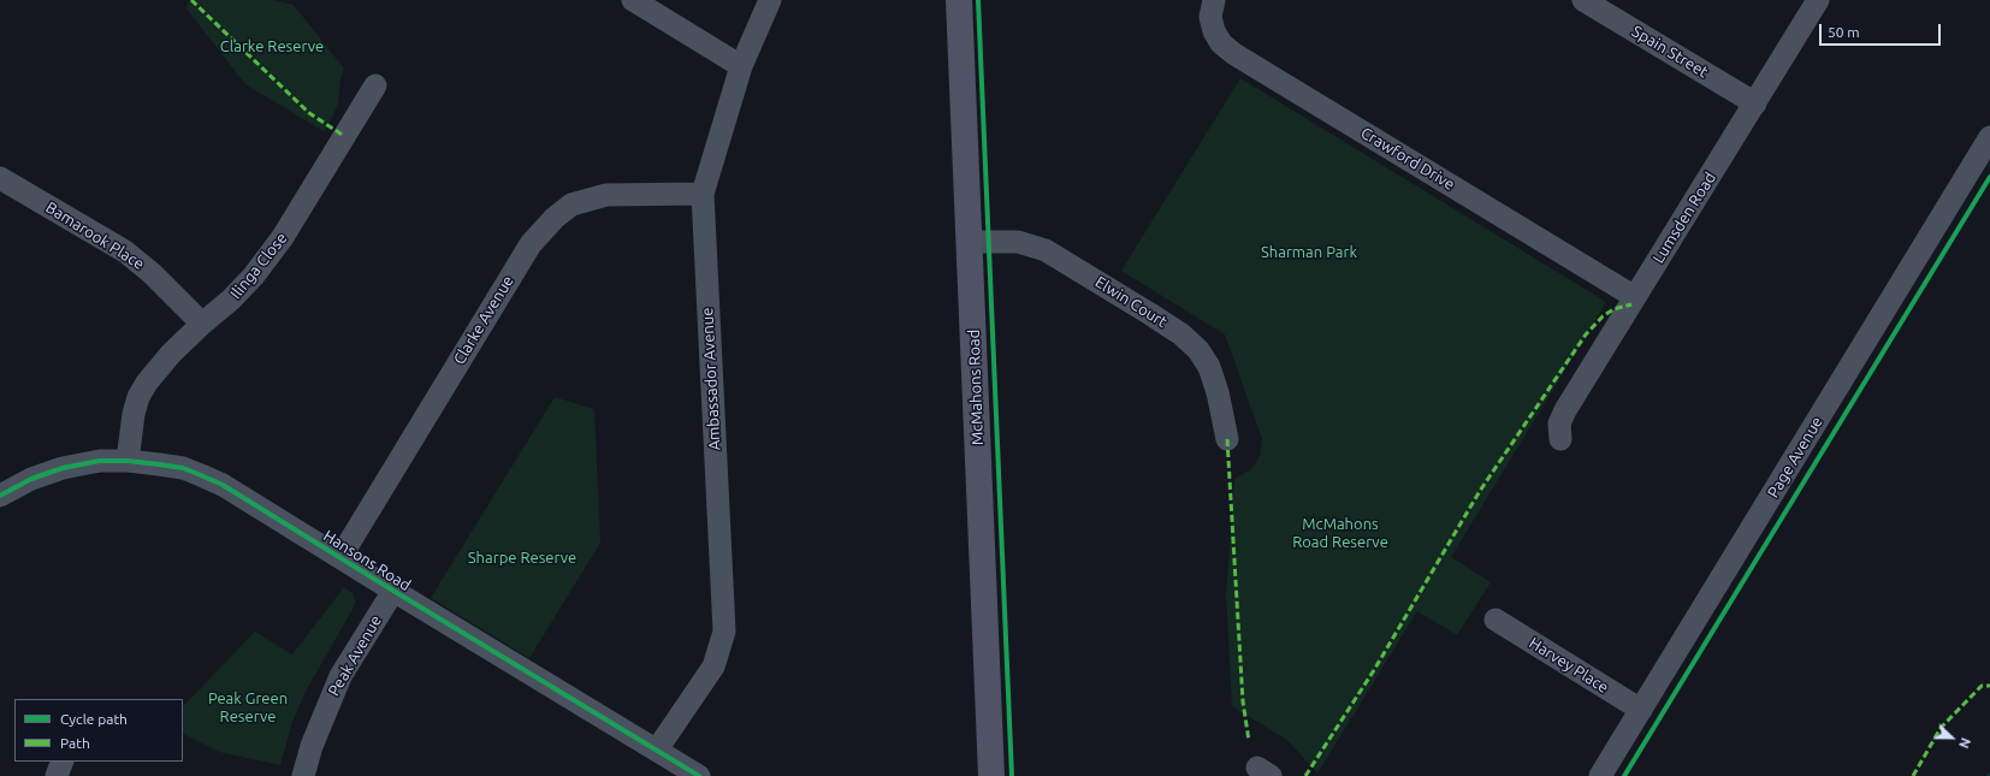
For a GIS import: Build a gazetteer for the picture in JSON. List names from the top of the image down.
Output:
{
  "streets": {
    "main road": ["McMahons Road"],
    "street": [
      "Spain Street",
      "Crawford Drive",
      "Lumsden Road",
      "Bamarook Place",
      "Ilinga Close",
      "Elwin Court",
      "Clarke Avenue",
      "Ambassador Avenue",
      "Page Avenue",
      "Hansons Road",
      "Peak Avenue",
      "Harvey Place"
    ]
  },
  "crossings": [
    ["Spain Street", "Lumsden Road"],
    ["Crawford Drive", "Lumsden Road"],
    ["Bamarook Place", "Ilinga Close"],
    ["Ilinga Close", "Hansons Road"],
    ["Elwin Court", "McMahons Road"],
    ["Clarke Avenue", "Ambassador Avenue"],
    ["Clarke Avenue", "Hansons Road"],
    ["Ambassador Avenue", "Hansons Road"],
    ["Page Avenue", "Harvey Place"],
    ["Hansons Road", "Peak Avenue"]
  ],
  "parks": [
    "Clarke Reserve",
    "Sharman Park",
    "McMahons Road Reserve",
    "Sharpe Reserve",
    "Peak Green Reserve"
  ],
  "legend": ["Cycle path", "Path"],
  "scale_bar": "50 m",
  "north": "right"
}
